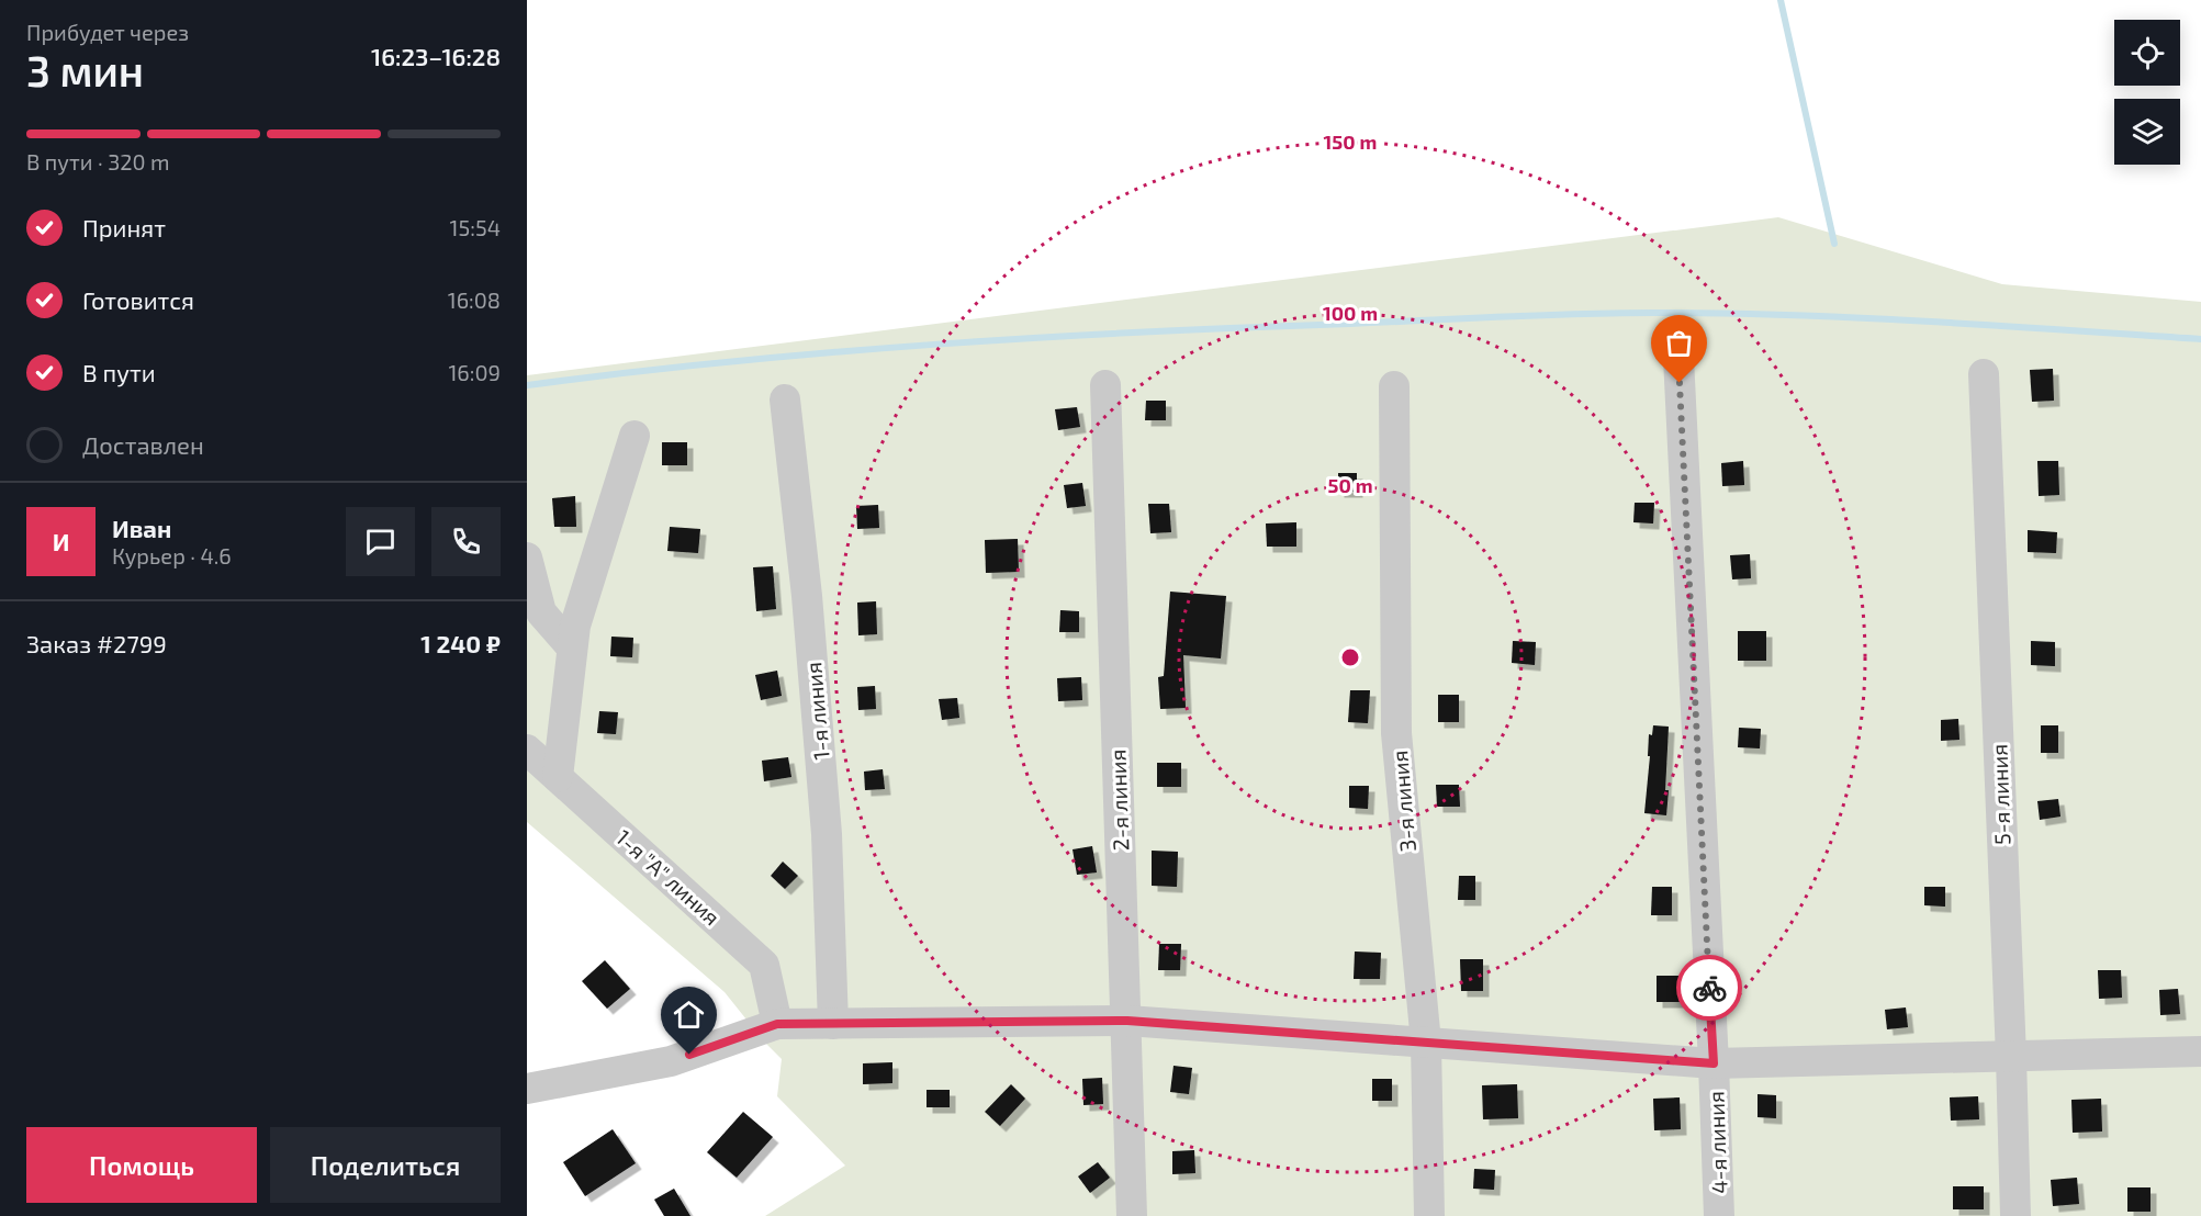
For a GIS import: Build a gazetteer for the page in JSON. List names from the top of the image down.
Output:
{
  "streets": {
    "street": [
      "1-я линия",
      "5-я линия",
      "2-я линия",
      "3-я линия",
      "1-я \"А\" линия",
      "4-я линия"
    ]
  },
  "page": {
    "heading": ["3 мин", "Прибудет через", "16:23–16:28"],
    "panel": [
      "Иван",
      "Курьер · 4.6",
      "Заказ #2799",
      "1 240 ₽"
    ],
    "bar": "В пути · 320 m",
    "list": [
      ["Принят", "15:54"],
      ["Готовится", "16:08"],
      ["В пути", "16:09"],
      "Доставлен"
    ],
    "round": "И",
    "buttons": ["Помощь", "Поделиться"]
  },
  "rings": ["150 m", "100 m", "50 m"]
}
